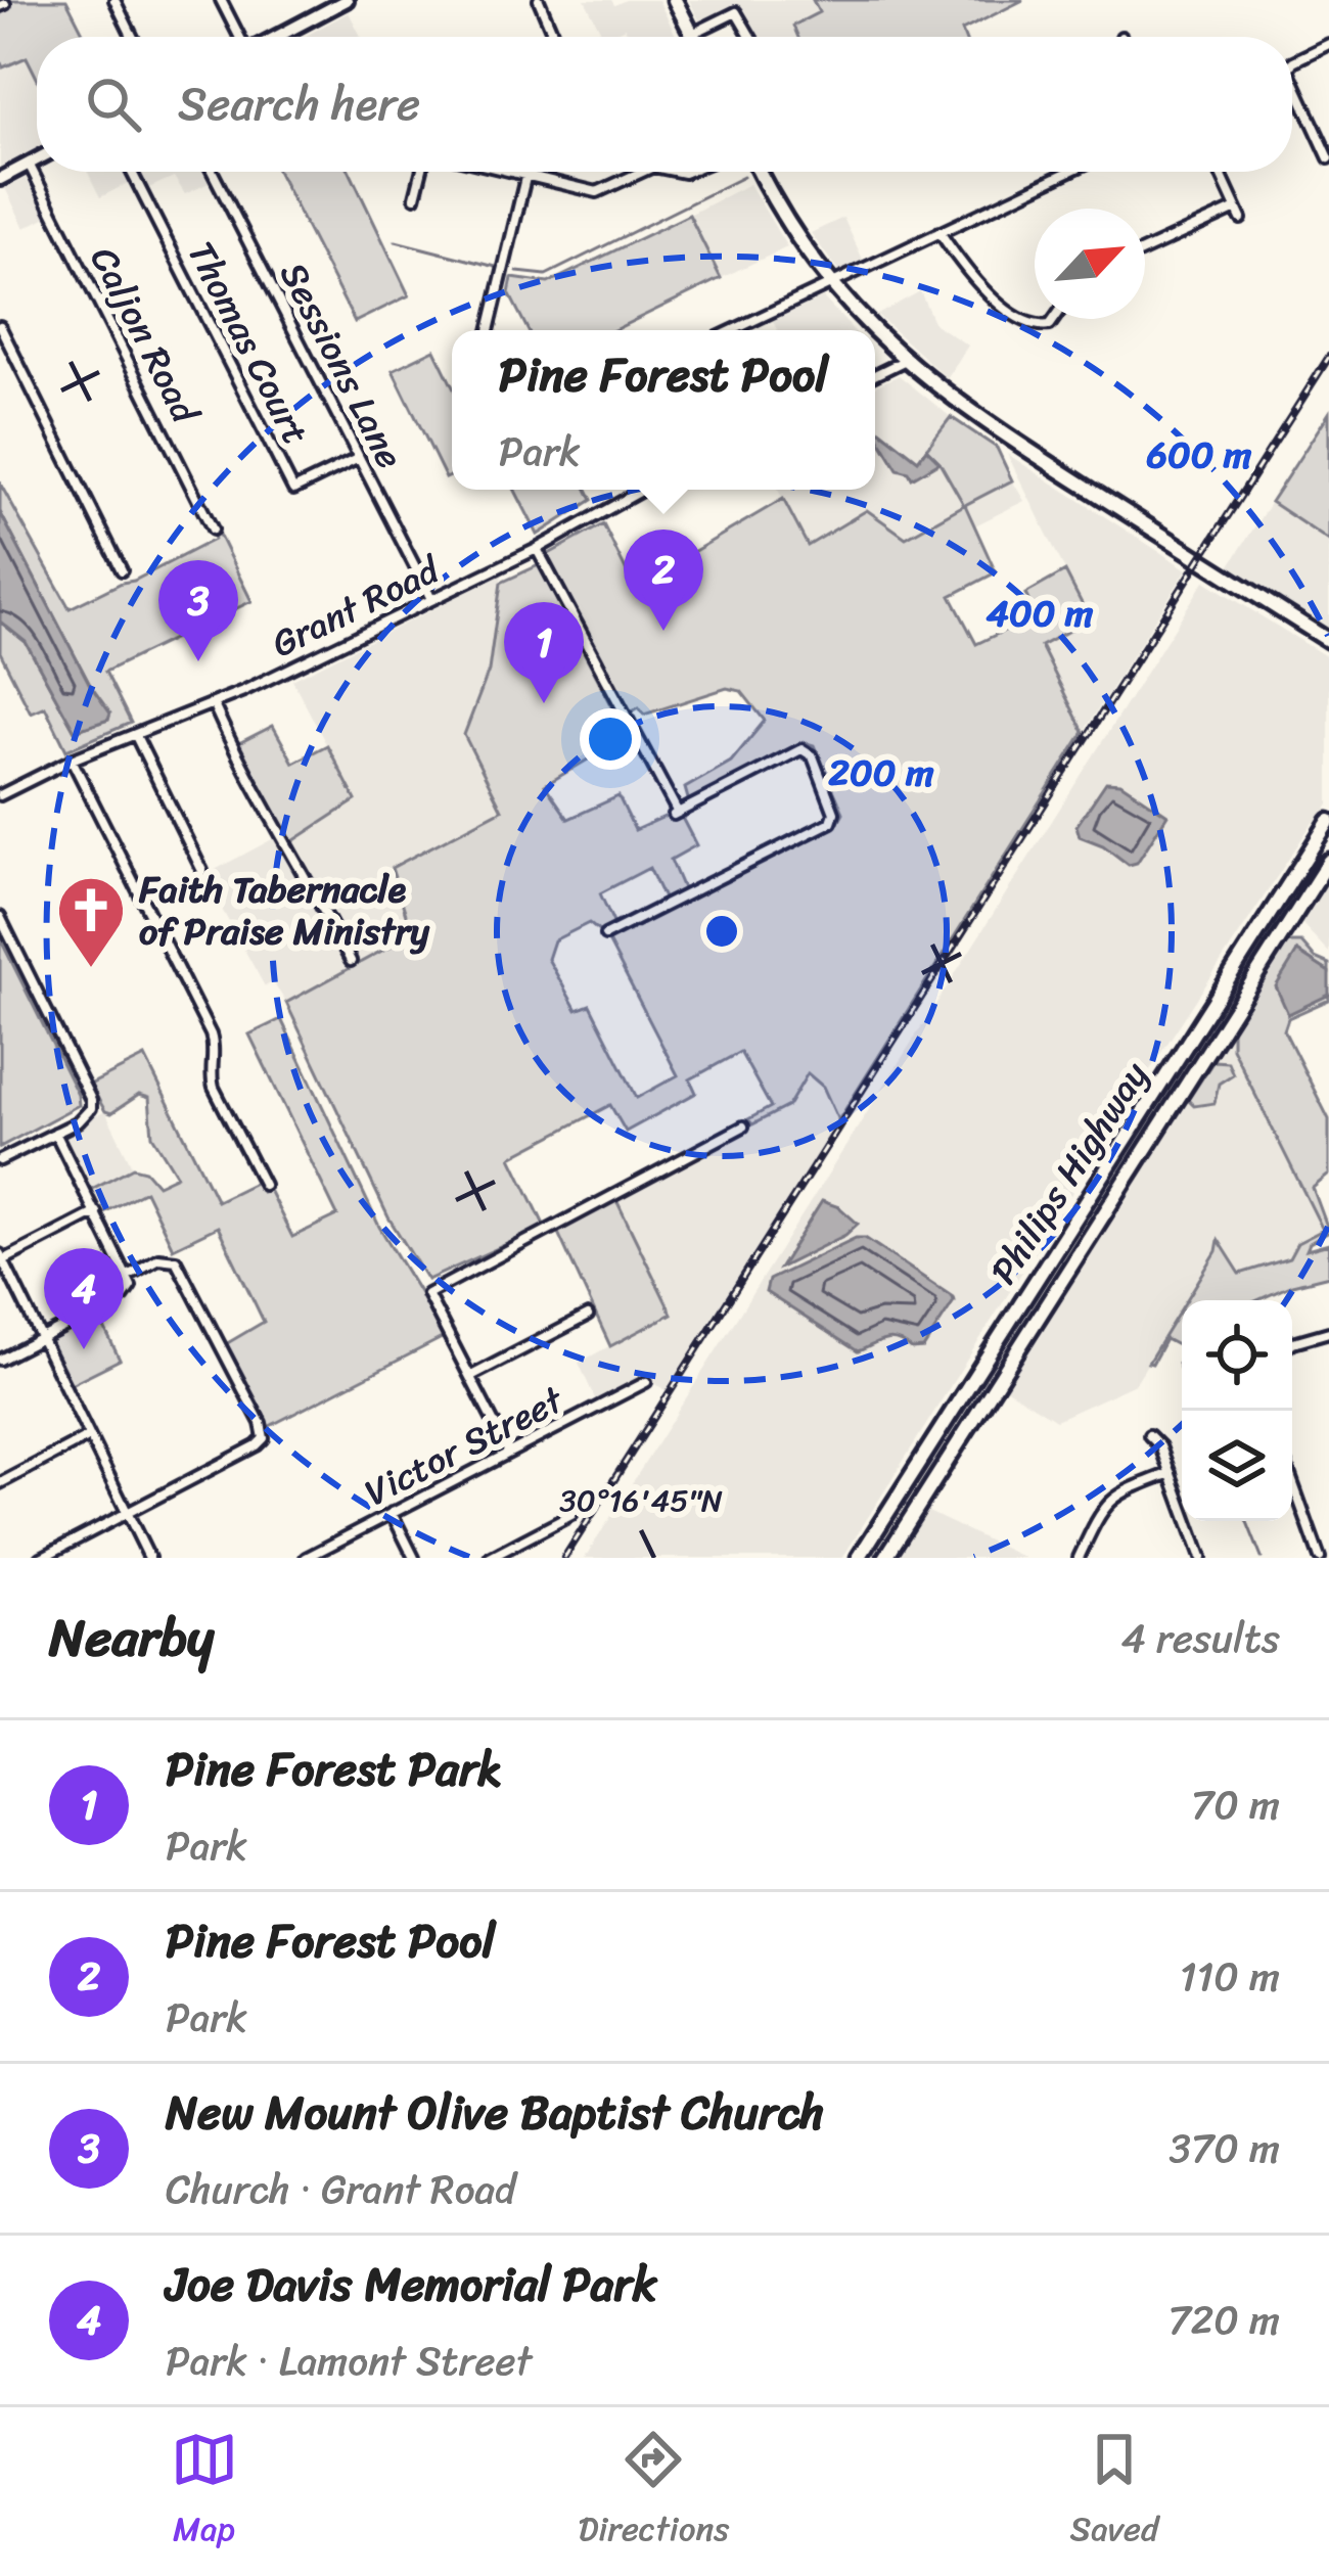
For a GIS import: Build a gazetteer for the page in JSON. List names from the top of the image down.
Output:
{
  "streets": {
    "main road": ["Philips Highway"],
    "street": [
      "Caljon Road",
      "Thomas Court",
      "Sessions Lane",
      "Grant Road",
      "Victor Street"
    ]
  },
  "crossings": [
    ["Thomas Court", "Sessions Lane"],
    ["Sessions Lane", "Grant Road"]
  ],
  "places": {
    "church": ["Faith Tabernacle of Praise Ministry"]
  },
  "north": "top right",
  "page": {
    "search": "Search here",
    "popup": ["Pine Forest Pool", "Park"],
    "pins": [
      "2",
      "3",
      "1",
      "4"
    ],
    "heading": ["Nearby", "4 results"],
    "list": [
      {
        "mark": "1",
        "name": "Pine Forest Park",
        "note": "Park",
        "value": "70 m"
      },
      {
        "mark": "2",
        "name": "Pine Forest Pool",
        "note": "Park",
        "value": "110 m"
      },
      {
        "mark": "3",
        "name": "New Mount Olive Baptist Church",
        "note": "Church · Grant Road",
        "value": "370 m"
      },
      {
        "mark": "4",
        "name": "Joe Davis Memorial Park",
        "note": "Park · Lamont Street",
        "value": "720 m"
      }
    ],
    "nav": ["Map", "Directions", "Saved"]
  },
  "coordinates": ["30°16'45\"N"],
  "rings": ["600 m", "400 m", "200 m"]
}
